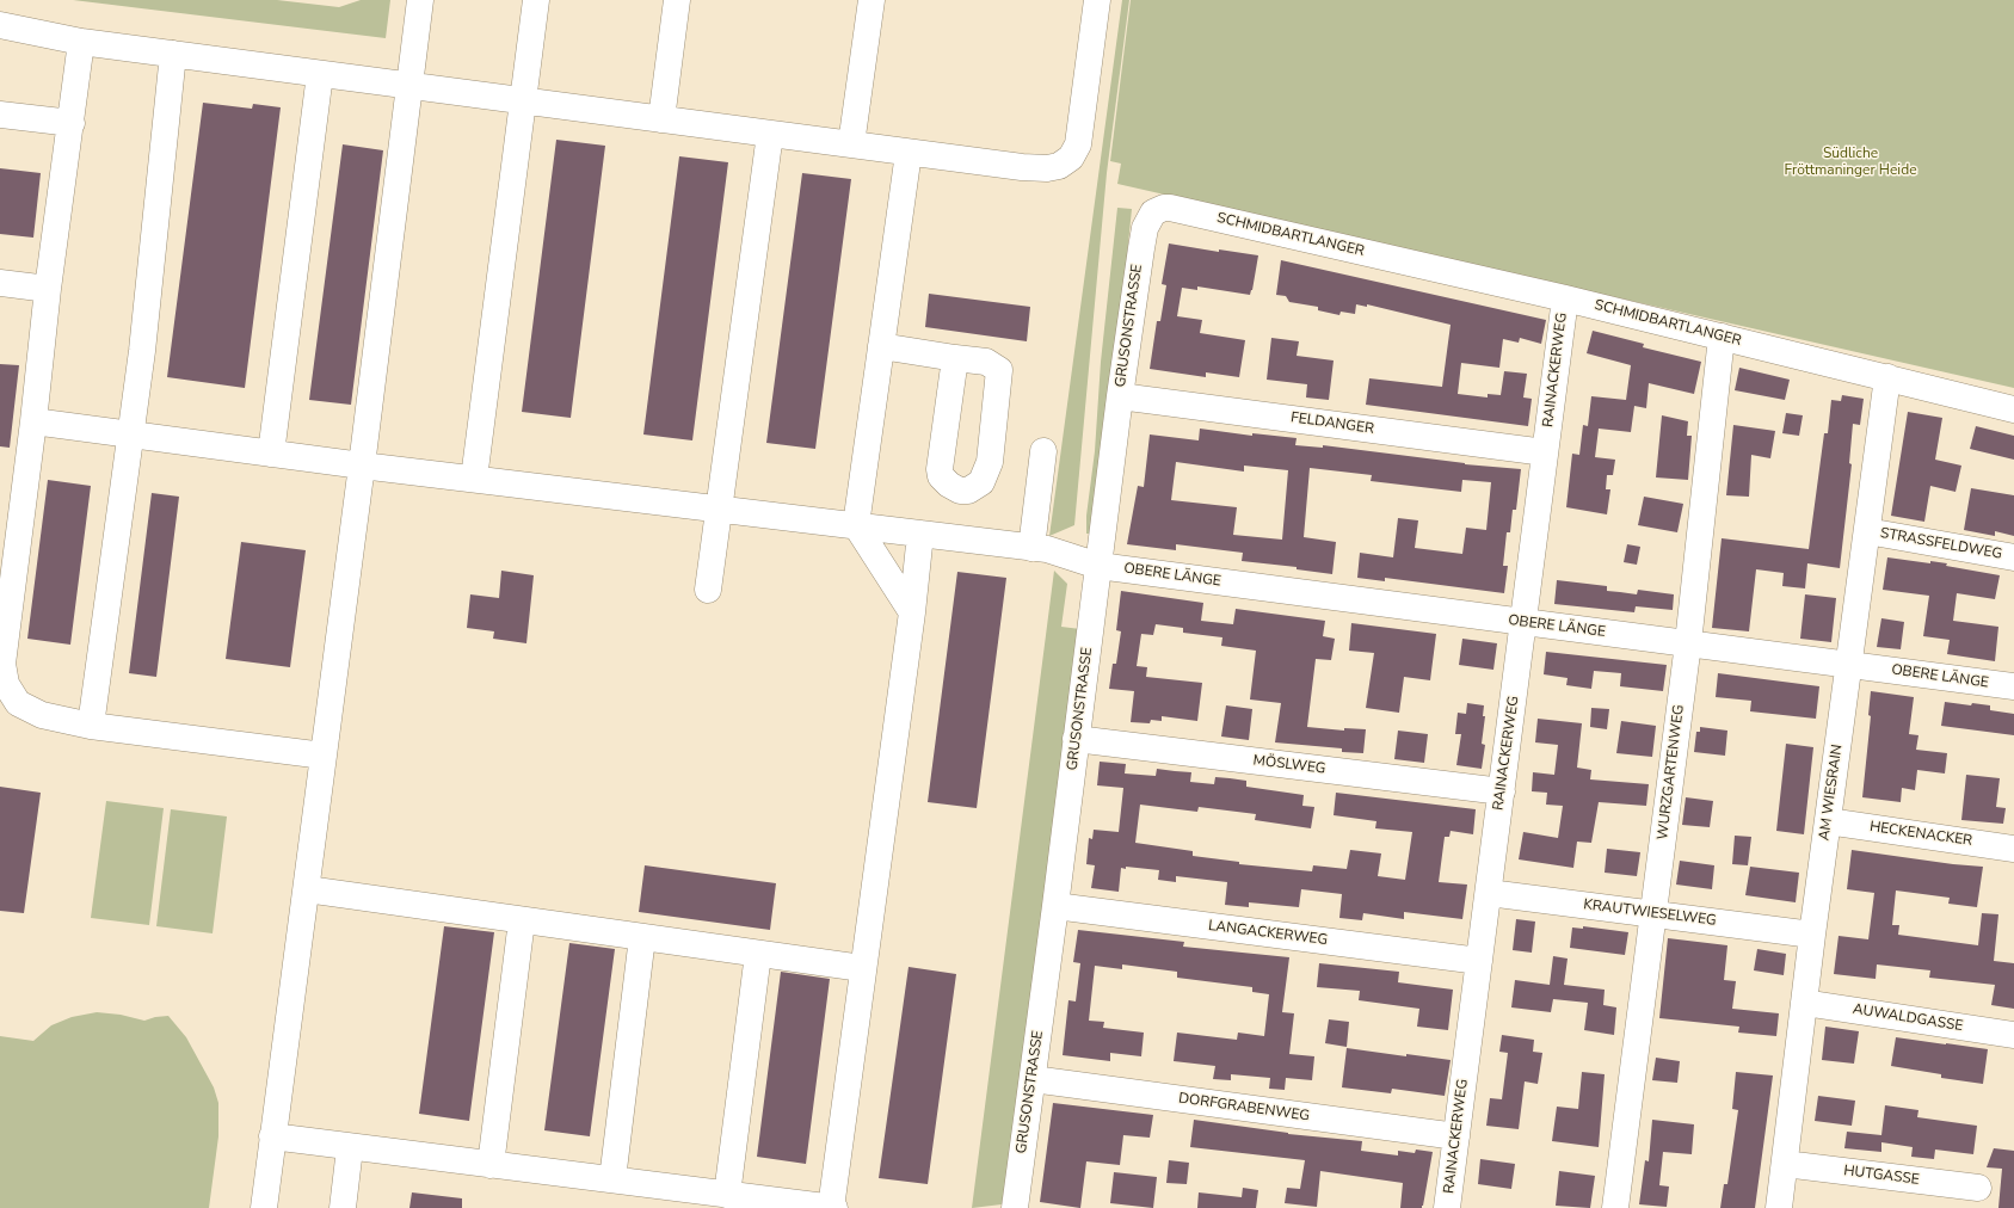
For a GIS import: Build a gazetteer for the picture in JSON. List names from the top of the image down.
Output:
{
  "streets": {
    "street": [
      "SCHMIDBARTLANGER",
      "GRUSONSTRASSE",
      "RAINACKERWEG",
      "FELDANGER",
      "STRASSFELDWEG",
      "OBERE LÄNGE",
      "MÖSLWEG",
      "WURZGARTENWEG",
      "AM WIESRAIN",
      "HECKENACKER",
      "KRAUTWIESELWEG",
      "LANGACKERWEG",
      "AUWALDGASSE",
      "DORFGRABENWEG",
      "HUTGASSE"
    ]
  },
  "crossings": [
    ["SCHMIDBARTLANGER", "GRUSONSTRASSE"],
    ["SCHMIDBARTLANGER", "RAINACKERWEG"],
    ["SCHMIDBARTLANGER", "WURZGARTENWEG"],
    ["SCHMIDBARTLANGER", "AM WIESRAIN"],
    ["GRUSONSTRASSE", "FELDANGER"],
    ["GRUSONSTRASSE", "OBERE LÄNGE"],
    ["GRUSONSTRASSE", "MÖSLWEG"],
    ["GRUSONSTRASSE", "LANGACKERWEG"],
    ["GRUSONSTRASSE", "DORFGRABENWEG"],
    ["RAINACKERWEG", "FELDANGER"],
    ["RAINACKERWEG", "OBERE LÄNGE"],
    ["RAINACKERWEG", "MÖSLWEG"],
    ["RAINACKERWEG", "KRAUTWIESELWEG"],
    ["RAINACKERWEG", "LANGACKERWEG"],
    ["RAINACKERWEG", "DORFGRABENWEG"],
    ["STRASSFELDWEG", "AM WIESRAIN"],
    ["OBERE LÄNGE", "WURZGARTENWEG"],
    ["OBERE LÄNGE", "AM WIESRAIN"],
    ["WURZGARTENWEG", "KRAUTWIESELWEG"],
    ["AM WIESRAIN", "HECKENACKER"],
    ["AM WIESRAIN", "KRAUTWIESELWEG"],
    ["AM WIESRAIN", "AUWALDGASSE"],
    ["AM WIESRAIN", "HUTGASSE"]
  ],
  "parks": ["Südliche Fröttmaninger Heide"]
}
